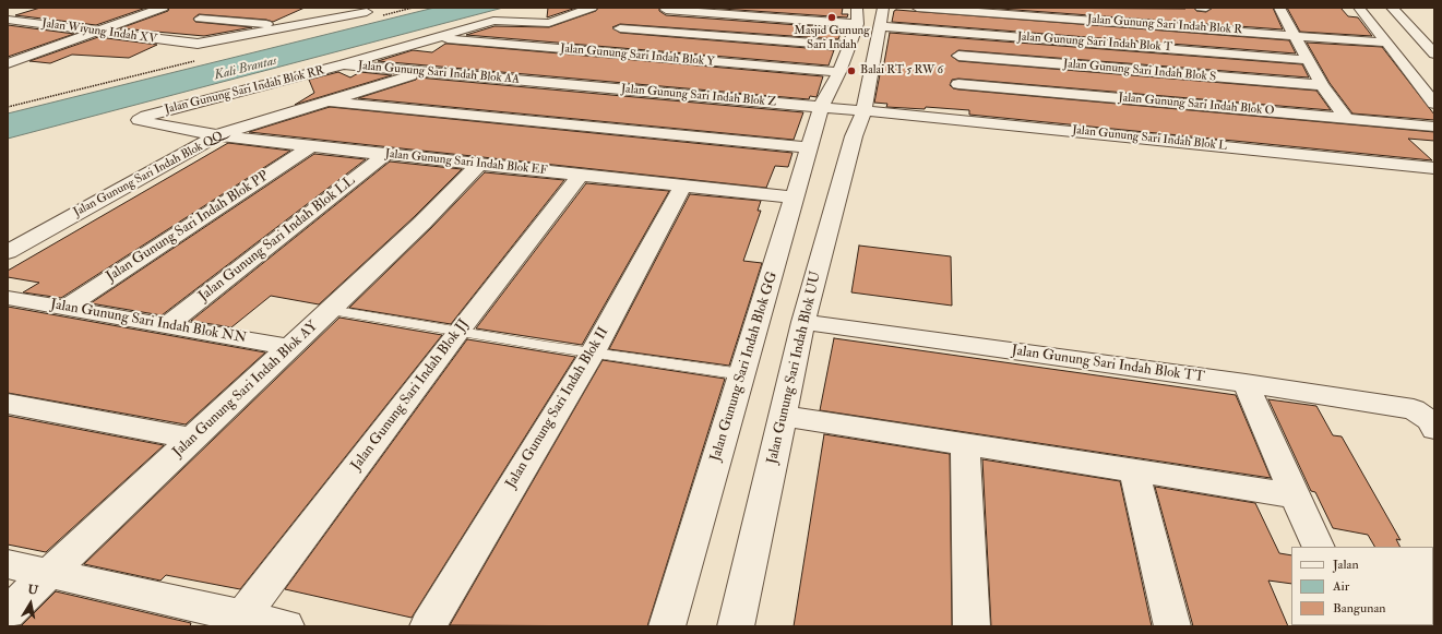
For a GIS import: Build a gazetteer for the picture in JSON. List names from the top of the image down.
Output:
{
  "streets": {
    "street": [
      "Jalan Gunung Sari Indah Blok R",
      "Jalan Wiyung Indah XV",
      "Jalan Gunung Sari Indah Blok T",
      "Jalan Gunung Sari Indah Blok Y",
      "Jalan Gunung Sari Indah Blok S",
      "Jalan Gunung Sari Indah Blok AA",
      "Jalan Gunung Sari Indah Blok RR",
      "Jalan Gunung Sari Indah Blok Z",
      "Jalan Gunung Sari Indah Blok O",
      "Jalan Gunung Sari Indah Blok L",
      "Jalan Gunung Sari Indah Blok EF",
      "Jalan Gunung Sari Indah Blok QQ",
      "Jalan Gunung Sari Indah Blok PP",
      "Jalan Gunung Sari Indah Blok LL",
      "Jalan Gunung Sari Indah Blok NN",
      "Jalan Gunung Sari Indah Blok TT",
      "Jalan Gunung Sari Indah Blok GG",
      "Jalan Gunung Sari Indah Blok UU",
      "Jalan Gunung Sari Indah Blok AY",
      "Jalan Gunung Sari Indah Blok JJ",
      "Jalan Gunung Sari Indah Blok II"
    ]
  },
  "crossings": [
    ["Jalan Gunung Sari Indah Blok T", "Jalan Gunung Sari Indah Blok UU"],
    ["Jalan Gunung Sari Indah Blok Y", "Jalan Gunung Sari Indah Blok RR"],
    ["Jalan Gunung Sari Indah Blok Y", "Jalan Gunung Sari Indah Blok GG"],
    ["Jalan Gunung Sari Indah Blok AA", "Jalan Gunung Sari Indah Blok RR"],
    ["Jalan Gunung Sari Indah Blok AA", "Jalan Gunung Sari Indah Blok Z"],
    ["Jalan Gunung Sari Indah Blok AA", "Jalan Gunung Sari Indah Blok QQ"],
    ["Jalan Gunung Sari Indah Blok RR", "Jalan Gunung Sari Indah Blok EF"],
    ["Jalan Gunung Sari Indah Blok Z", "Jalan Gunung Sari Indah Blok L"],
    ["Jalan Gunung Sari Indah Blok Z", "Jalan Gunung Sari Indah Blok GG"],
    ["Jalan Gunung Sari Indah Blok Z", "Jalan Gunung Sari Indah Blok UU"],
    ["Jalan Gunung Sari Indah Blok O", "Jalan Gunung Sari Indah Blok L"],
    ["Jalan Gunung Sari Indah Blok L", "Jalan Gunung Sari Indah Blok UU"],
    ["Jalan Gunung Sari Indah Blok EF", "Jalan Gunung Sari Indah Blok QQ"],
    ["Jalan Gunung Sari Indah Blok EF", "Jalan Gunung Sari Indah Blok PP"],
    ["Jalan Gunung Sari Indah Blok EF", "Jalan Gunung Sari Indah Blok LL"],
    ["Jalan Gunung Sari Indah Blok EF", "Jalan Gunung Sari Indah Blok GG"],
    ["Jalan Gunung Sari Indah Blok EF", "Jalan Gunung Sari Indah Blok AY"],
    ["Jalan Gunung Sari Indah Blok EF", "Jalan Gunung Sari Indah Blok JJ"],
    ["Jalan Gunung Sari Indah Blok EF", "Jalan Gunung Sari Indah Blok II"],
    ["Jalan Gunung Sari Indah Blok PP", "Jalan Gunung Sari Indah Blok NN"],
    ["Jalan Gunung Sari Indah Blok LL", "Jalan Gunung Sari Indah Blok NN"],
    ["Jalan Gunung Sari Indah Blok NN", "Jalan Gunung Sari Indah Blok AY"],
    ["Jalan Gunung Sari Indah Blok TT", "Jalan Gunung Sari Indah Blok UU"]
  ],
  "water": ["Kali Brantas"],
  "places": ["Masjid Gunung Sari Indah", "Balai RT 5 RW 6"],
  "legend": ["Jalan", "Air", "Bangunan"],
  "north": "top"
}
